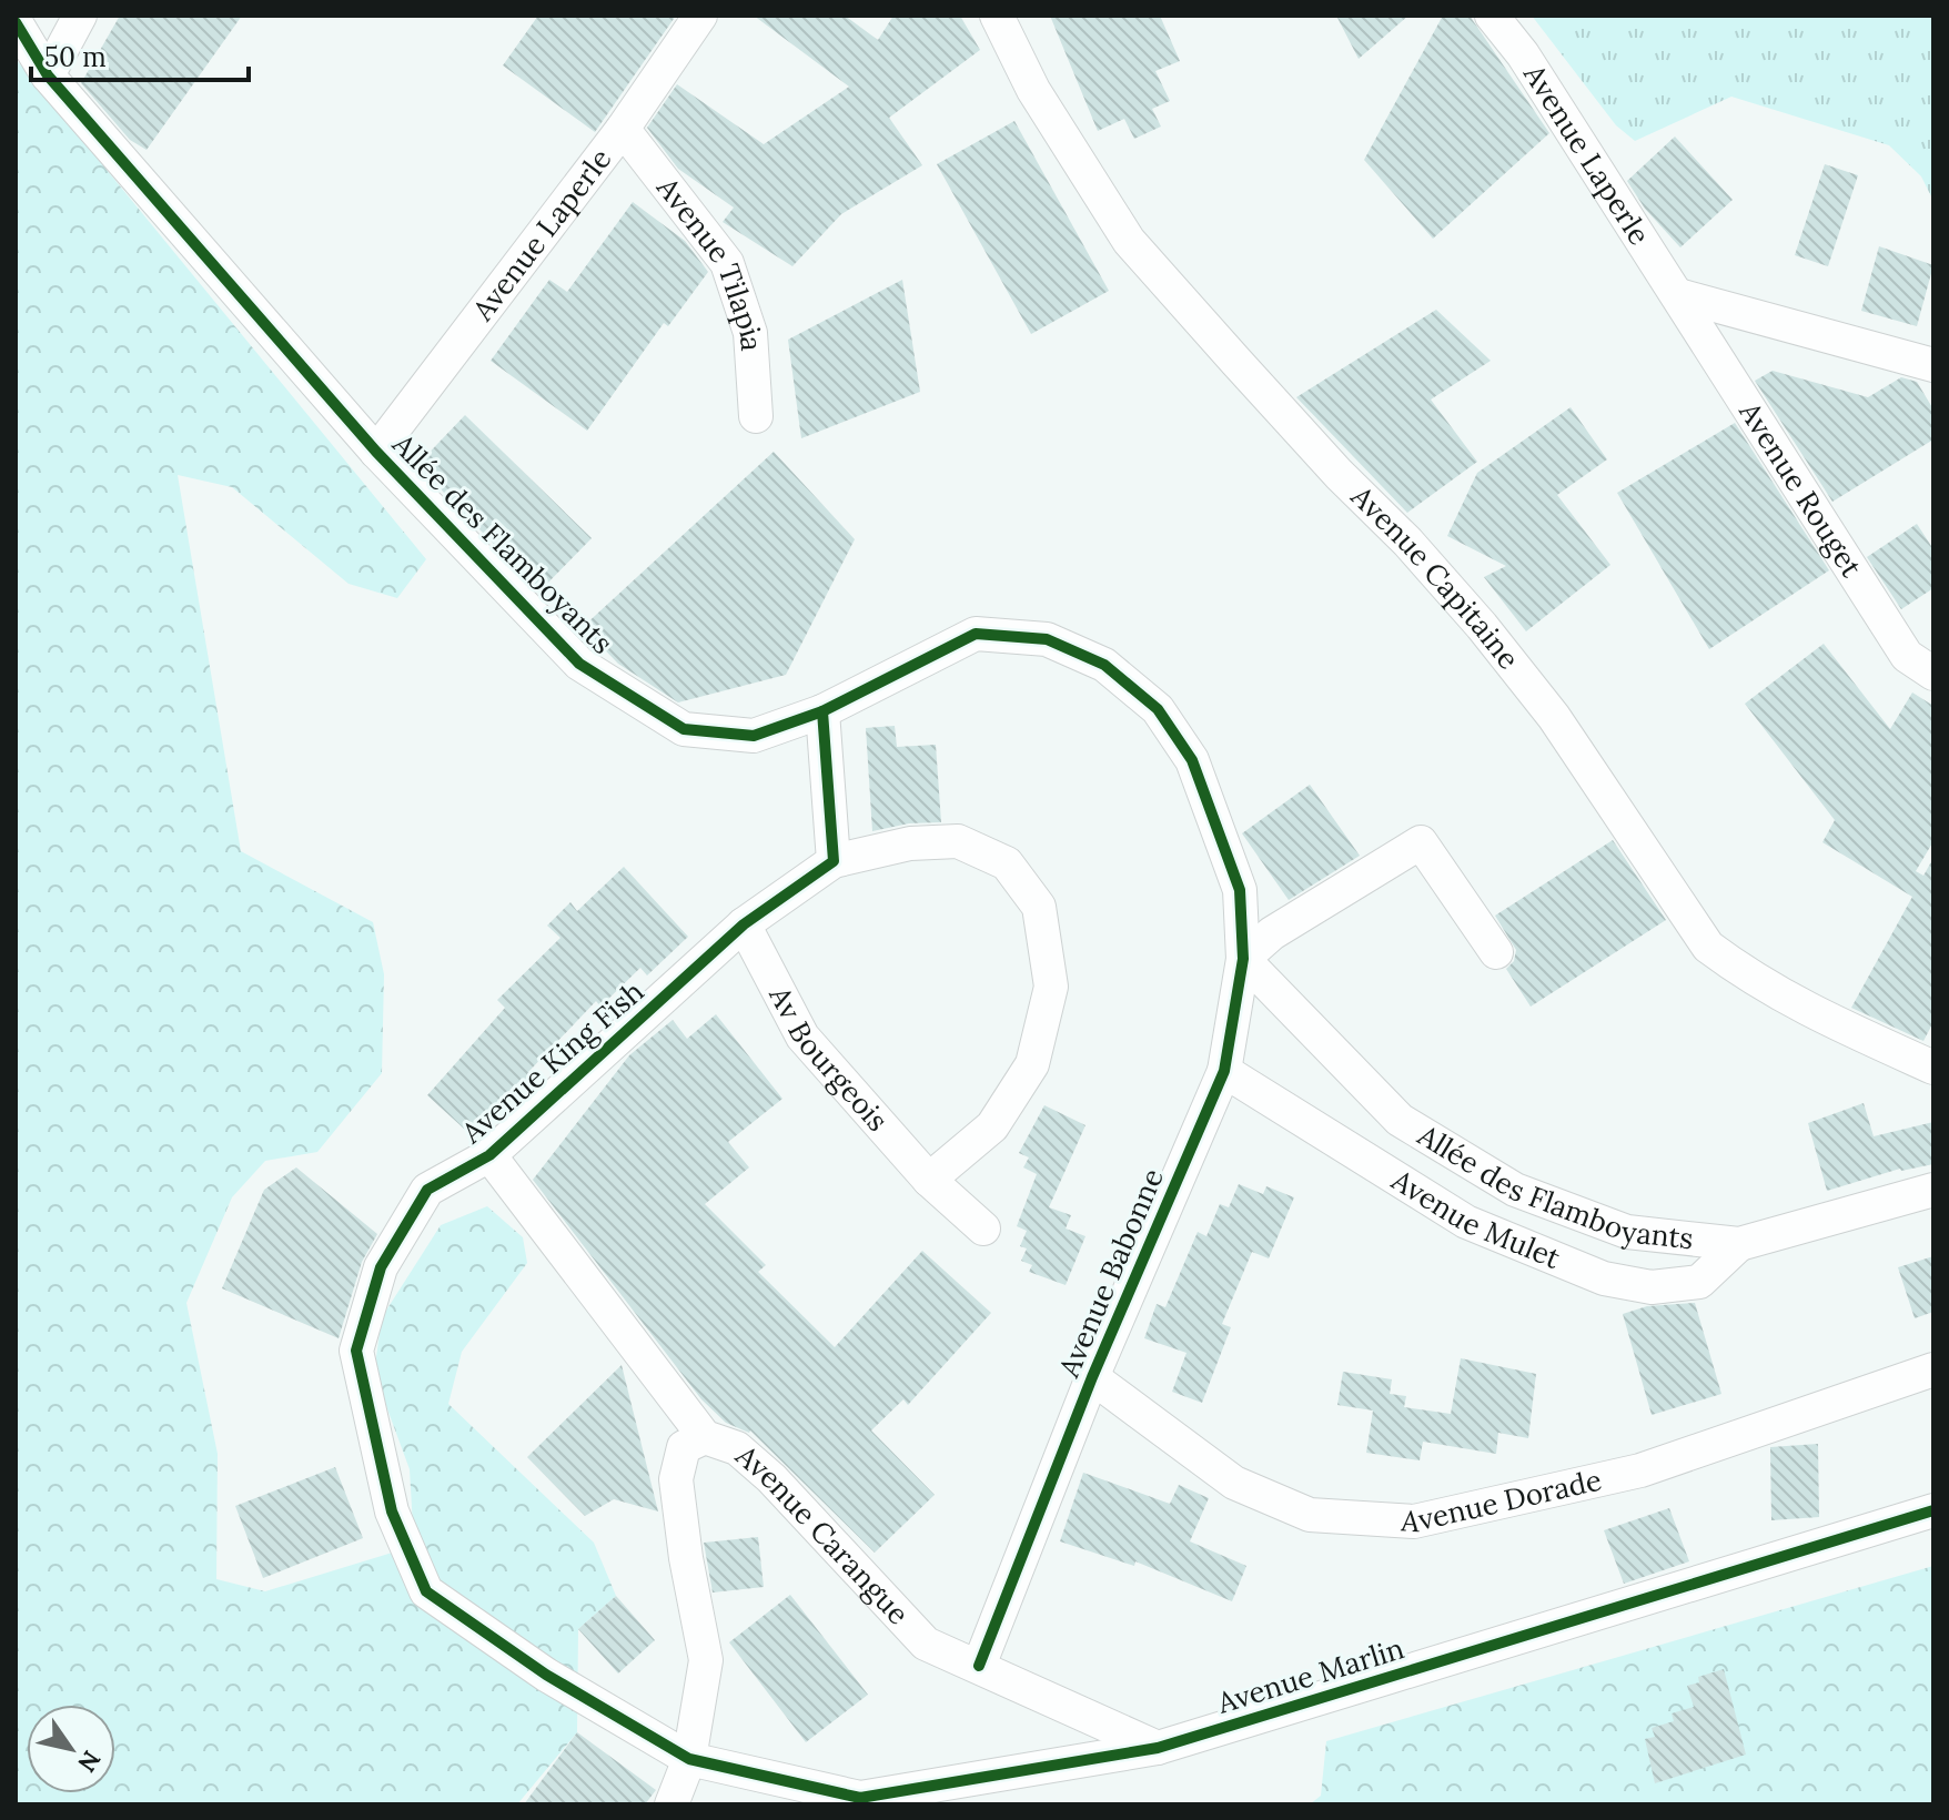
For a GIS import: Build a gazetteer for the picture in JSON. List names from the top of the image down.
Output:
{
  "streets": {
    "street": [
      "Avenue Laperle",
      "Avenue Tilapia",
      "Avenue Rouget",
      "Allée des Flamboyants",
      "Avenue Capitaine",
      "Av Bourgeois",
      "Avenue King Fish",
      "Avenue Mulet",
      "Avenue Babonne",
      "Avenue Dorade",
      "Avenue Carangue",
      "Avenue Marlin"
    ]
  },
  "crossings": [
    ["Avenue Laperle", "Avenue Tilapia"],
    ["Avenue Laperle", "Avenue Rouget"],
    ["Avenue Laperle", "Allée des Flamboyants"],
    ["Allée des Flamboyants", "Avenue Mulet"],
    ["Allée des Flamboyants", "Avenue Babonne"],
    ["Av Bourgeois", "Avenue King Fish"],
    ["Avenue King Fish", "Avenue Carangue"],
    ["Avenue King Fish", "Avenue Marlin"],
    ["Avenue Mulet", "Avenue Babonne"],
    ["Avenue Babonne", "Avenue Dorade"],
    ["Avenue Babonne", "Avenue Carangue"],
    ["Avenue Carangue", "Avenue Marlin"]
  ],
  "scale_bar": "50 m",
  "north": "bottom right"
}
